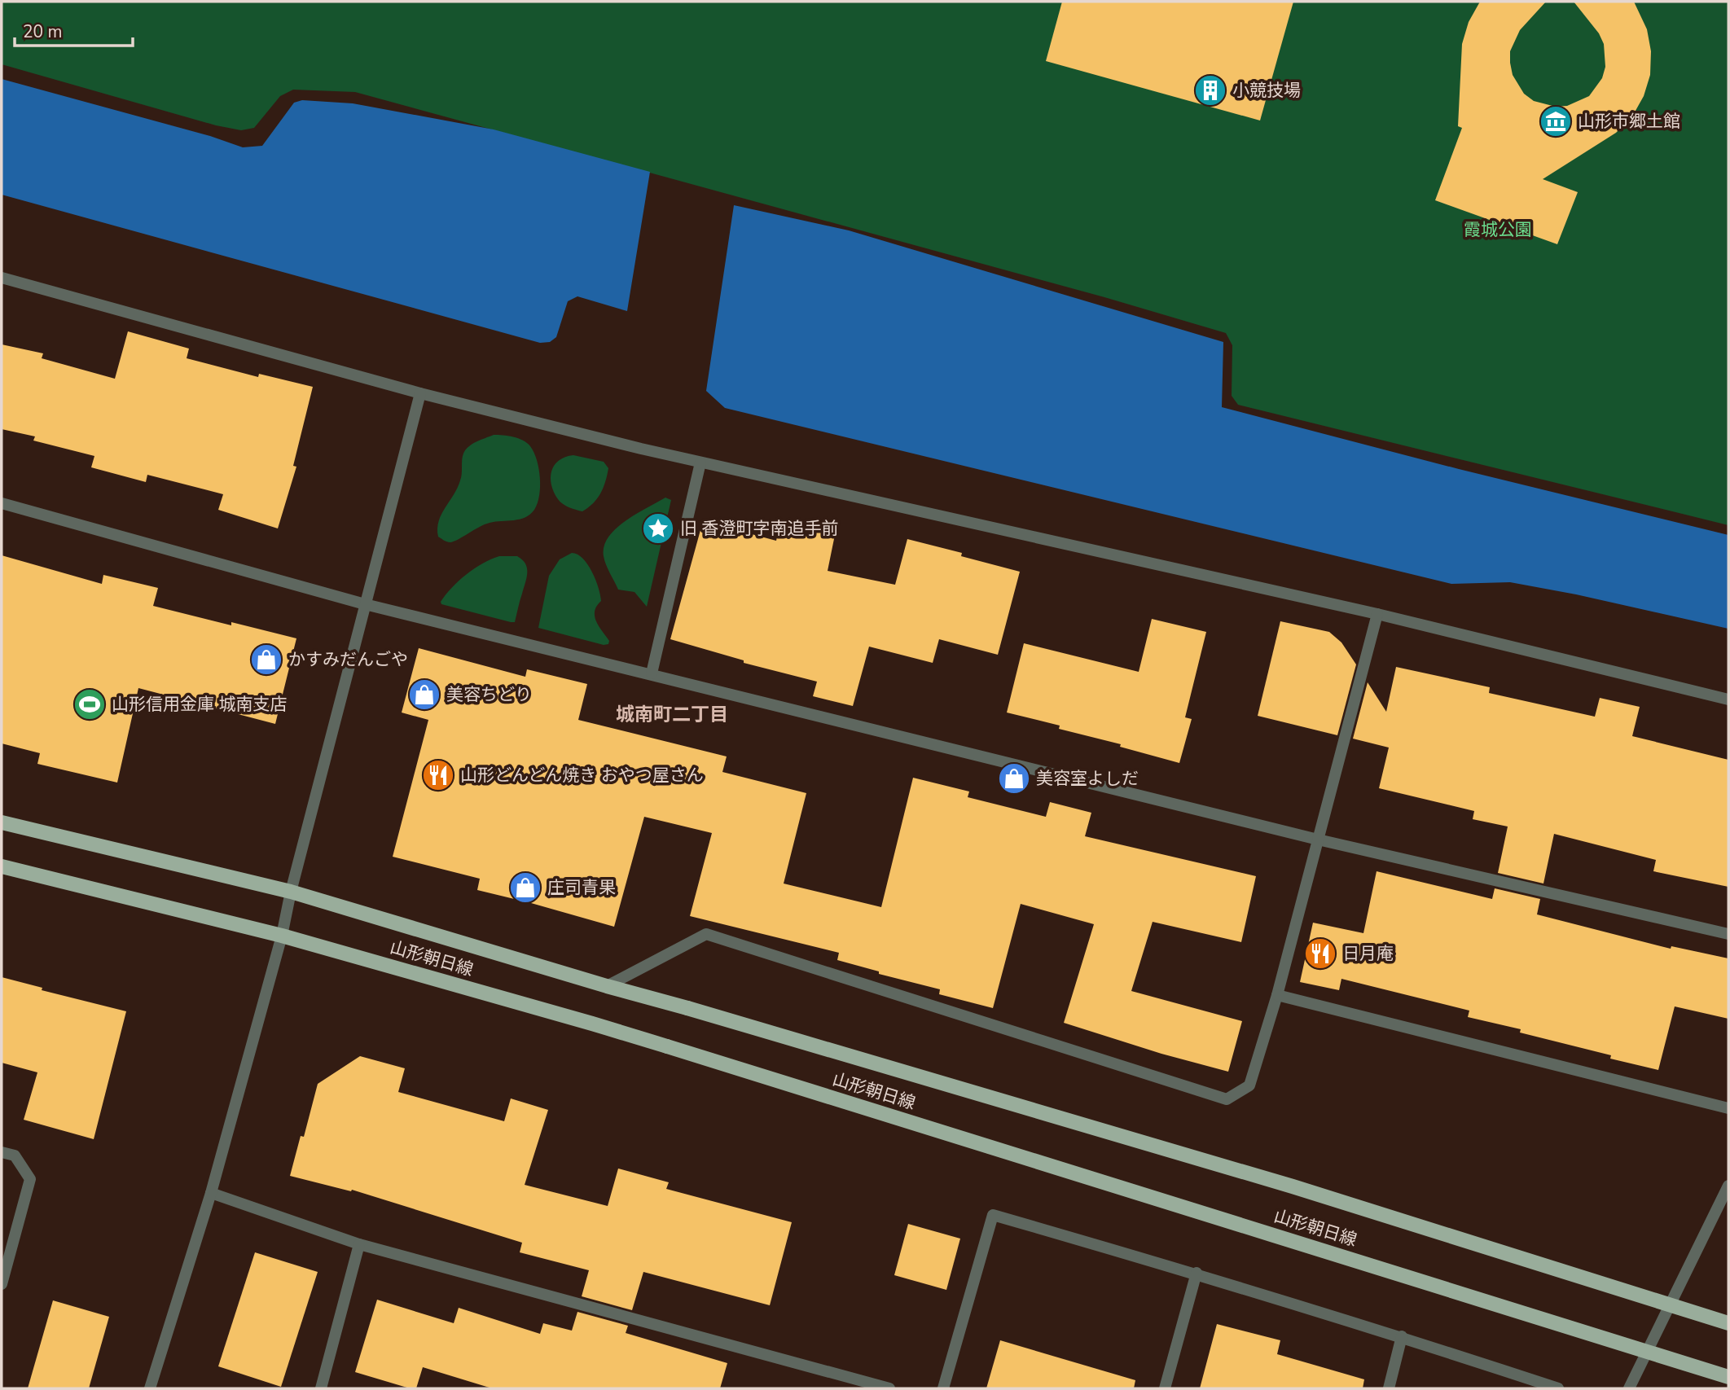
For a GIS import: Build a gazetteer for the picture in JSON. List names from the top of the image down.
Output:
{
  "streets": {
    "main road": ["山形朝日線"]
  },
  "districts": ["城南町二丁目"],
  "parks": ["霞城公園"],
  "places": {
    "building": ["小競技場"],
    "museum": ["山形市郷土館"],
    "place": ["旧 香澄町字南追手前"],
    "shop": [
      "かすみだんごや",
      "美容ちどり",
      "美容室よしだ",
      "庄司青果"
    ],
    "sports": ["山形信用金庫 城南支店"],
    "restaurant": ["山形どんどん焼き おやつ屋さん", "日月庵"]
  },
  "scale_bar": "20 m"
}
